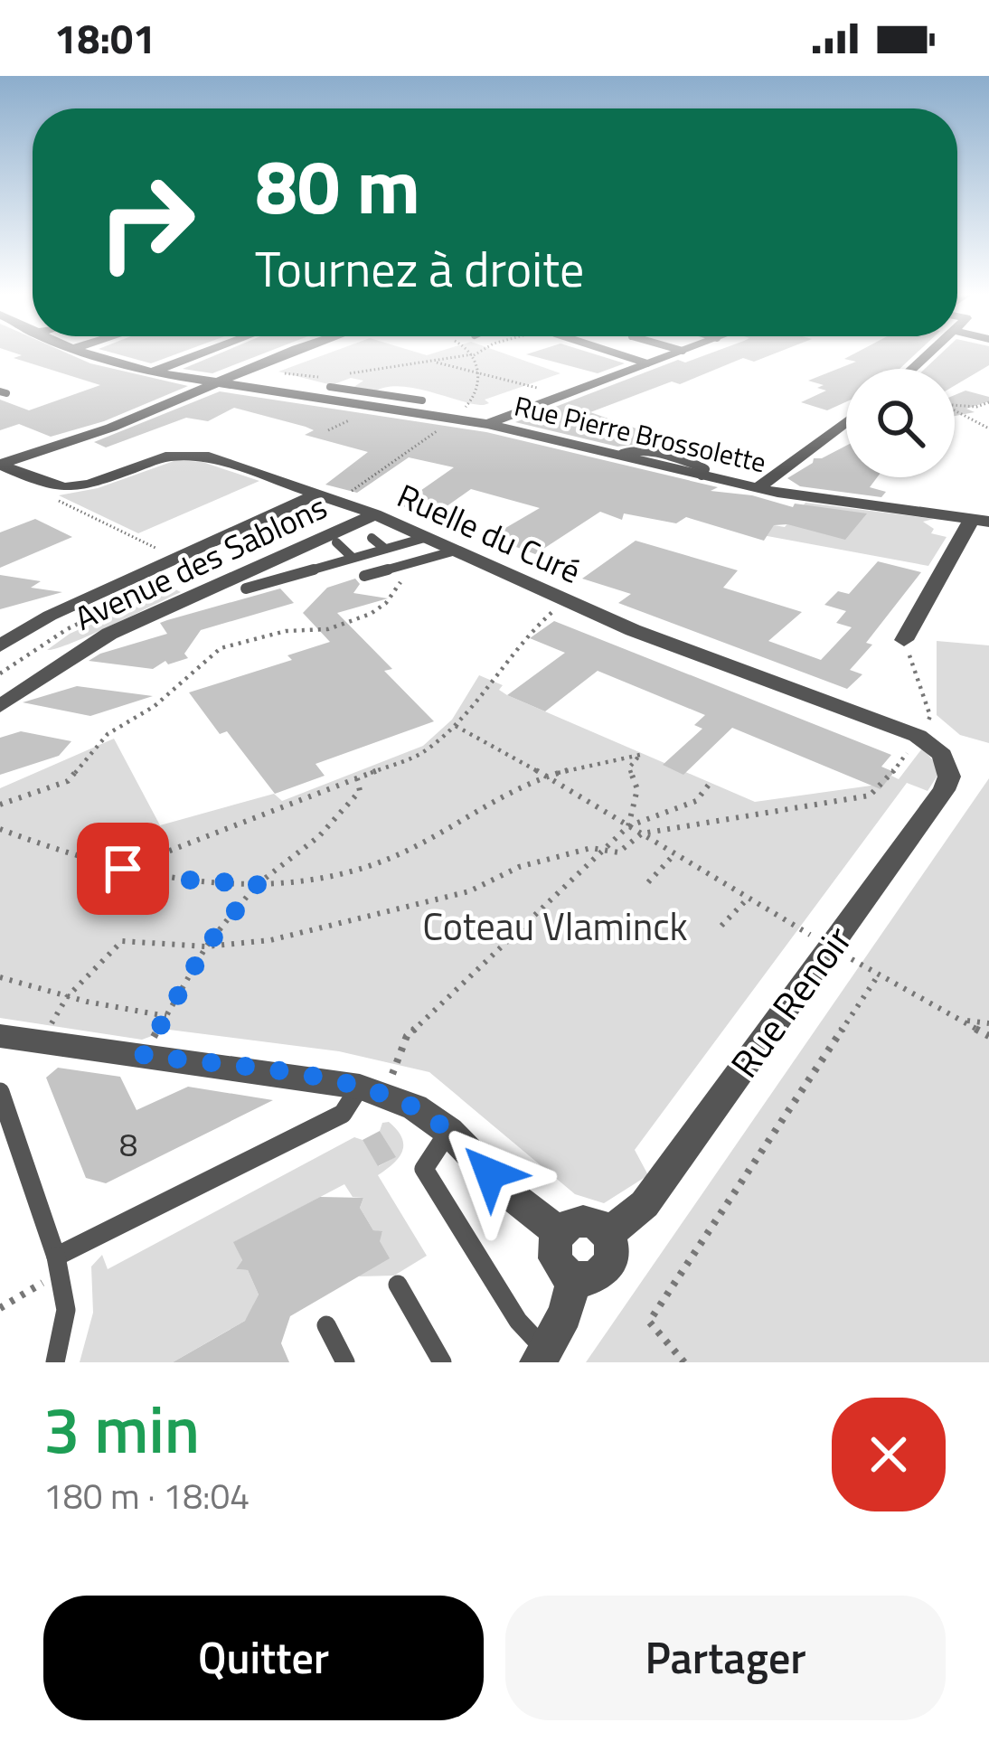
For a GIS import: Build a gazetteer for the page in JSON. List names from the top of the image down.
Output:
{
  "streets": {
    "street": [
      "Rue Pierre Brossolette",
      "Ruelle du Curé",
      "Avenue des Sablons",
      "Rue Renoir"
    ]
  },
  "crossings": [
    ["Ruelle du Curé", "Avenue des Sablons"],
    ["Ruelle du Curé", "Rue Renoir"]
  ],
  "parks": ["Coteau Vlaminck"],
  "house_numbers": ["8"],
  "page": {
    "status": "18:01",
    "turn": ["80 m", "Tournez à droite"],
    "heading": ["3 min", "180 m · 18:04"],
    "buttons": ["Quitter", "Partager"]
  }
}
